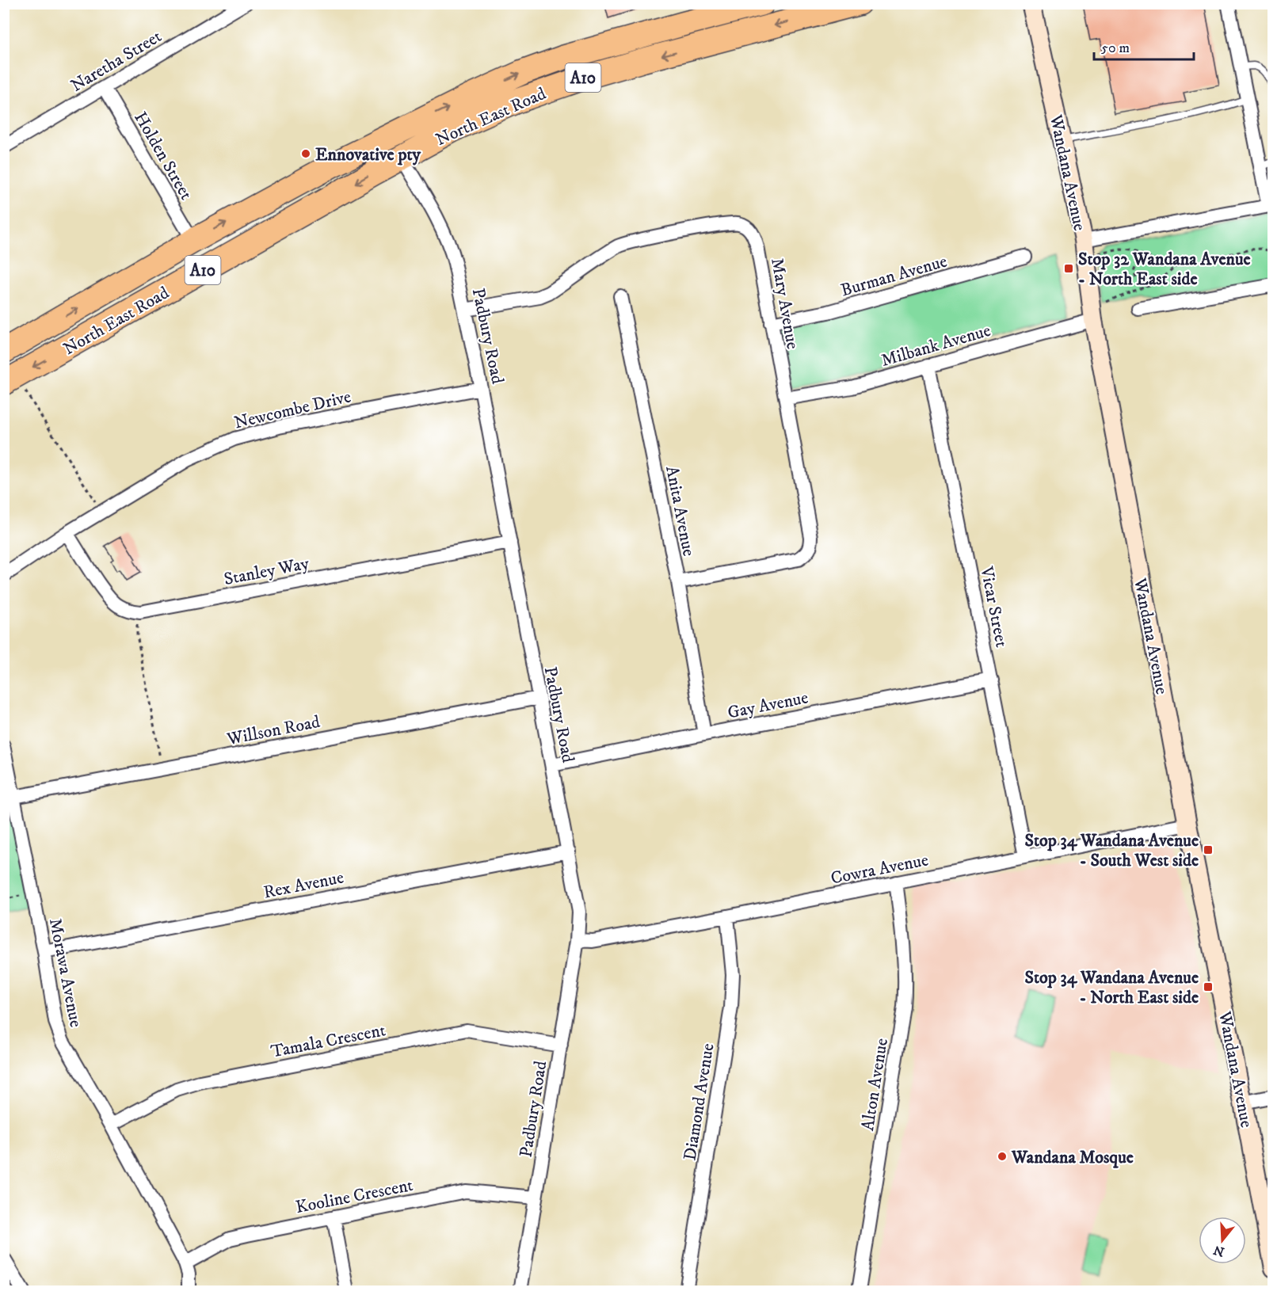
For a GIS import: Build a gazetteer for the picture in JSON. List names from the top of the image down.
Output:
{
  "streets": {
    "highway": ["A10", "North East Road"],
    "street": [
      "Naretha Street",
      "Holden Street",
      "Wandana Avenue",
      "Burman Avenue",
      "Mary Avenue",
      "Padbury Road",
      "Milbank Avenue",
      "Newcombe Drive",
      "Anita Avenue",
      "Stanley Way",
      "Vicar Street",
      "Gay Avenue",
      "Willson Road",
      "Cowra Avenue",
      "Rex Avenue",
      "Morawa Avenue",
      "Tamala Crescent",
      "Alton Avenue",
      "Diamond Avenue",
      "Kooline Crescent"
    ]
  },
  "crossings": [
    ["Naretha Street", "Holden Street"],
    ["North East Road", "Holden Street"],
    ["North East Road", "Padbury Road"],
    ["Wandana Avenue", "Milbank Avenue"],
    ["Wandana Avenue", "Cowra Avenue"],
    ["Burman Avenue", "Mary Avenue"],
    ["Mary Avenue", "Padbury Road"],
    ["Mary Avenue", "Milbank Avenue"],
    ["Mary Avenue", "Anita Avenue"],
    ["Padbury Road", "Newcombe Drive"],
    ["Padbury Road", "Stanley Way"],
    ["Padbury Road", "Gay Avenue"],
    ["Padbury Road", "Willson Road"],
    ["Padbury Road", "Cowra Avenue"],
    ["Padbury Road", "Rex Avenue"],
    ["Padbury Road", "Tamala Crescent"],
    ["Padbury Road", "Kooline Crescent"],
    ["Milbank Avenue", "Vicar Street"],
    ["Newcombe Drive", "Stanley Way"],
    ["Anita Avenue", "Gay Avenue"],
    ["Vicar Street", "Gay Avenue"],
    ["Vicar Street", "Cowra Avenue"],
    ["Willson Road", "Morawa Avenue"],
    ["Cowra Avenue", "Alton Avenue"],
    ["Cowra Avenue", "Diamond Avenue"],
    ["Rex Avenue", "Morawa Avenue"],
    ["Morawa Avenue", "Tamala Crescent"],
    ["Morawa Avenue", "Kooline Crescent"]
  ],
  "places": {
    "other": ["Ennovative pty", "Wandana Mosque"],
    "transit": ["Stop 32 Wandana Avenue - North East side", "Stop 34 Wandana Avenue - South West side", "Stop 34 Wandana Avenue - North East side"]
  },
  "scale_bar": "50 m",
  "north": "bottom"
}
